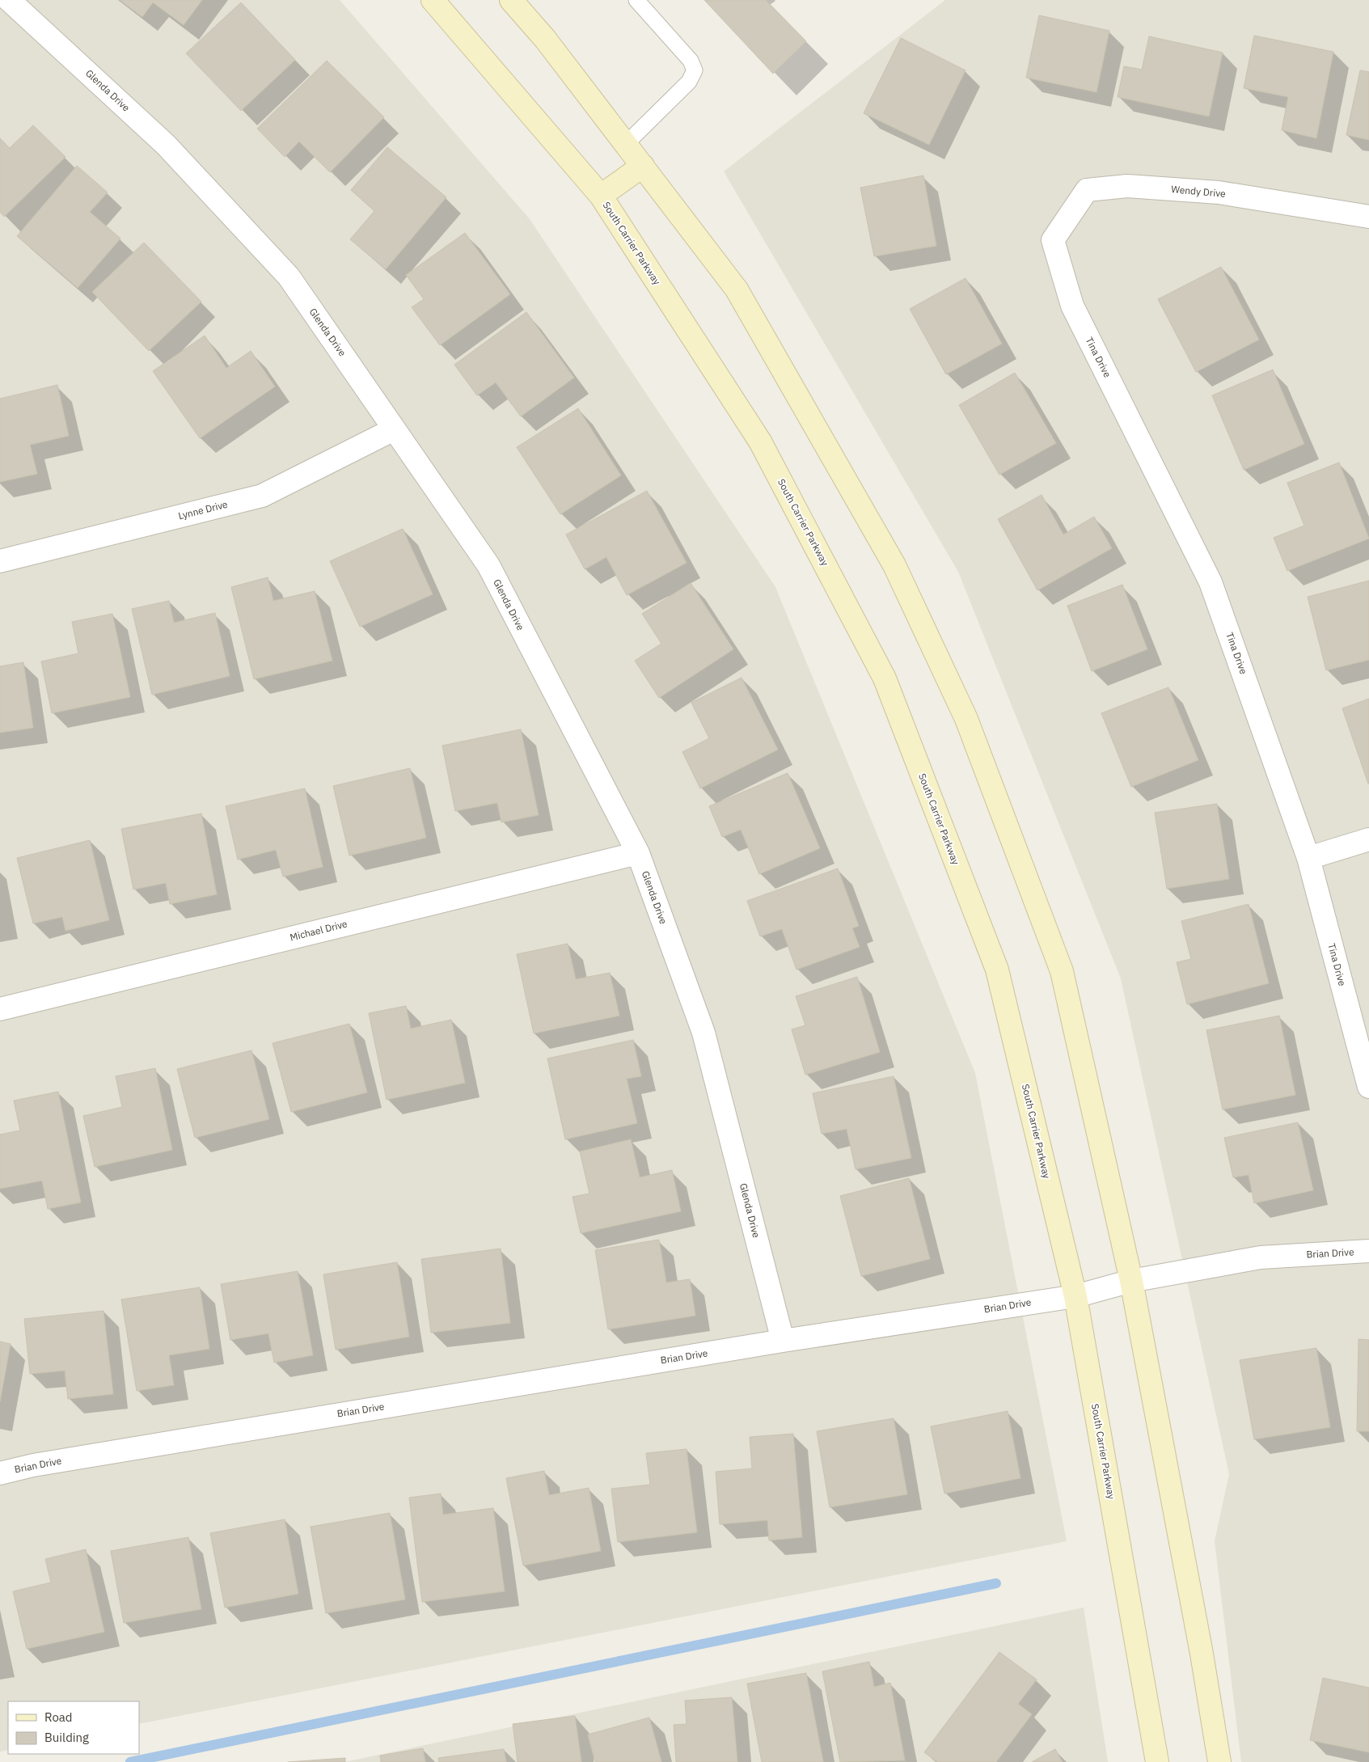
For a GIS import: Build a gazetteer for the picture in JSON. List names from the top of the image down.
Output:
{
  "streets": {
    "main road": ["South Carrier Parkway"],
    "street": [
      "Glenda Drive",
      "Wendy Drive",
      "Tina Drive",
      "Lynne Drive",
      "Michael Drive",
      "Brian Drive"
    ]
  },
  "crossings": [
    ["Glenda Drive", "Lynne Drive"],
    ["Glenda Drive", "Michael Drive"],
    ["Glenda Drive", "Brian Drive"],
    ["Wendy Drive", "Tina Drive"],
    ["South Carrier Parkway", "Brian Drive"]
  ],
  "legend": ["Road", "Building"]
}
